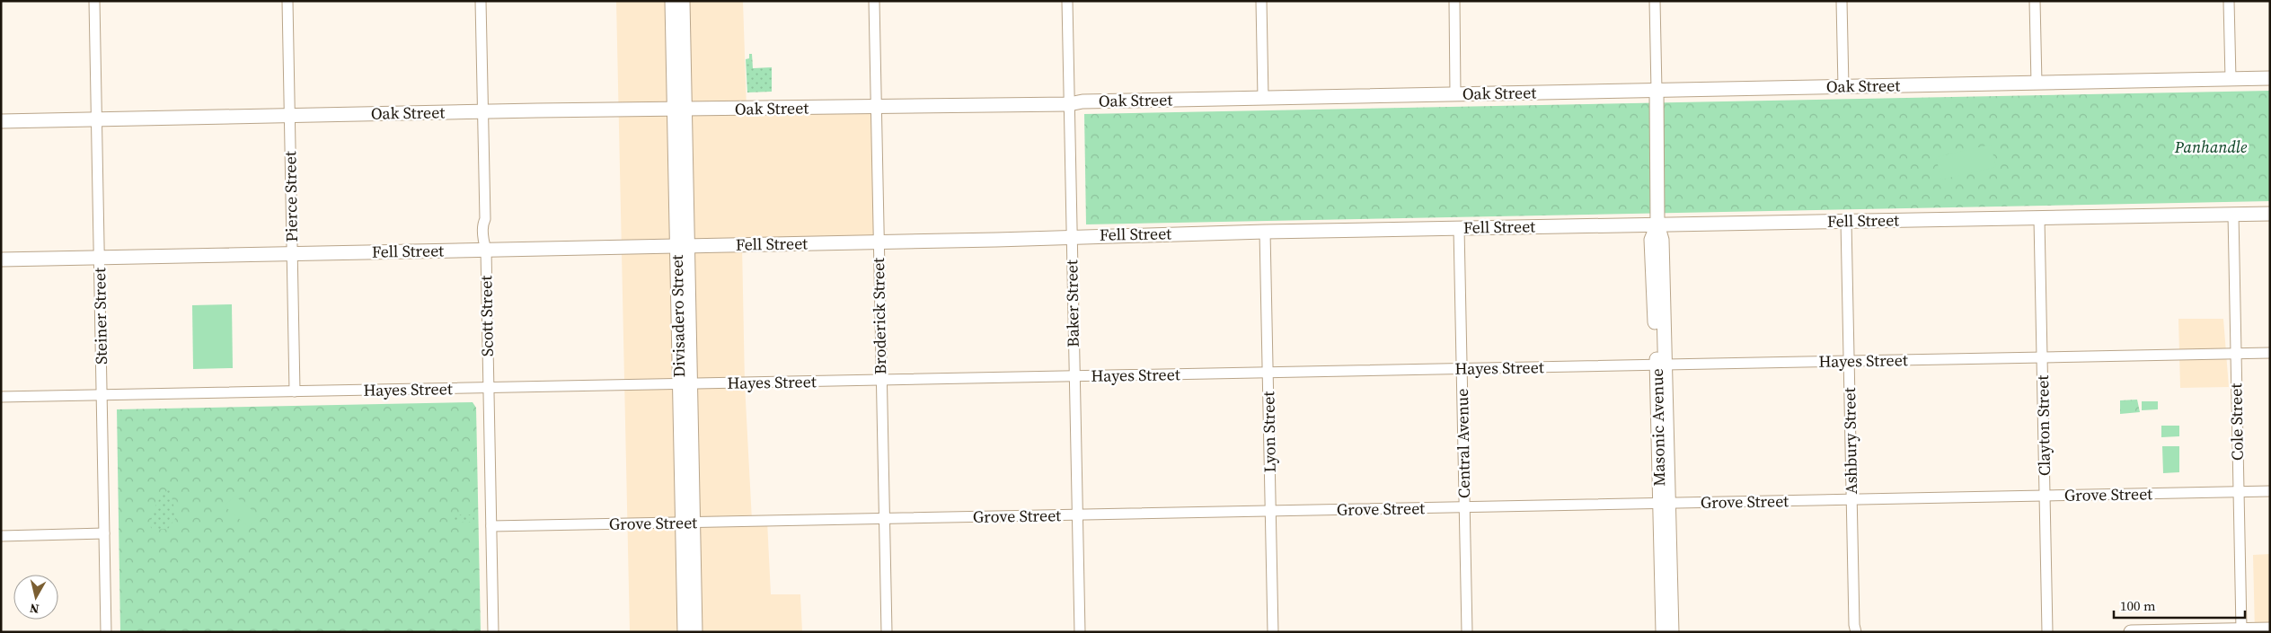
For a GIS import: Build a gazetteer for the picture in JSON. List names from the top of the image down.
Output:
{
  "streets": {
    "main road": [
      "Oak Street",
      "Fell Street",
      "Divisadero Street",
      "Masonic Avenue"
    ],
    "street": [
      "Pierce Street",
      "Baker Street",
      "Steiner Street",
      "Scott Street",
      "Broderick Street",
      "Hayes Street",
      "Cole Street",
      "Clayton Street",
      "Lyon Street",
      "Ashbury Street",
      "Central Avenue",
      "Grove Street"
    ]
  },
  "crossings": [
    ["Oak Street", "Pierce Street"],
    ["Oak Street", "Baker Street"],
    ["Oak Street", "Steiner Street"],
    ["Oak Street", "Scott Street"],
    ["Oak Street", "Divisadero Street"],
    ["Oak Street", "Broderick Street"],
    ["Oak Street", "Masonic Avenue"],
    ["Pierce Street", "Fell Street"],
    ["Pierce Street", "Hayes Street"],
    ["Fell Street", "Baker Street"],
    ["Fell Street", "Steiner Street"],
    ["Fell Street", "Scott Street"],
    ["Fell Street", "Divisadero Street"],
    ["Fell Street", "Broderick Street"],
    ["Fell Street", "Cole Street"],
    ["Fell Street", "Clayton Street"],
    ["Fell Street", "Masonic Avenue"],
    ["Fell Street", "Lyon Street"],
    ["Fell Street", "Ashbury Street"],
    ["Fell Street", "Central Avenue"],
    ["Baker Street", "Hayes Street"],
    ["Baker Street", "Grove Street"],
    ["Steiner Street", "Hayes Street"],
    ["Scott Street", "Hayes Street"],
    ["Scott Street", "Grove Street"],
    ["Divisadero Street", "Hayes Street"],
    ["Divisadero Street", "Grove Street"],
    ["Broderick Street", "Hayes Street"],
    ["Broderick Street", "Grove Street"],
    ["Hayes Street", "Cole Street"],
    ["Hayes Street", "Clayton Street"],
    ["Hayes Street", "Masonic Avenue"],
    ["Hayes Street", "Lyon Street"],
    ["Hayes Street", "Ashbury Street"],
    ["Hayes Street", "Central Avenue"],
    ["Cole Street", "Grove Street"],
    ["Clayton Street", "Grove Street"],
    ["Masonic Avenue", "Grove Street"],
    ["Lyon Street", "Grove Street"],
    ["Ashbury Street", "Grove Street"],
    ["Central Avenue", "Grove Street"]
  ],
  "parks": ["Panhandle"],
  "scale_bar": "100 m",
  "north": "bottom"
}
